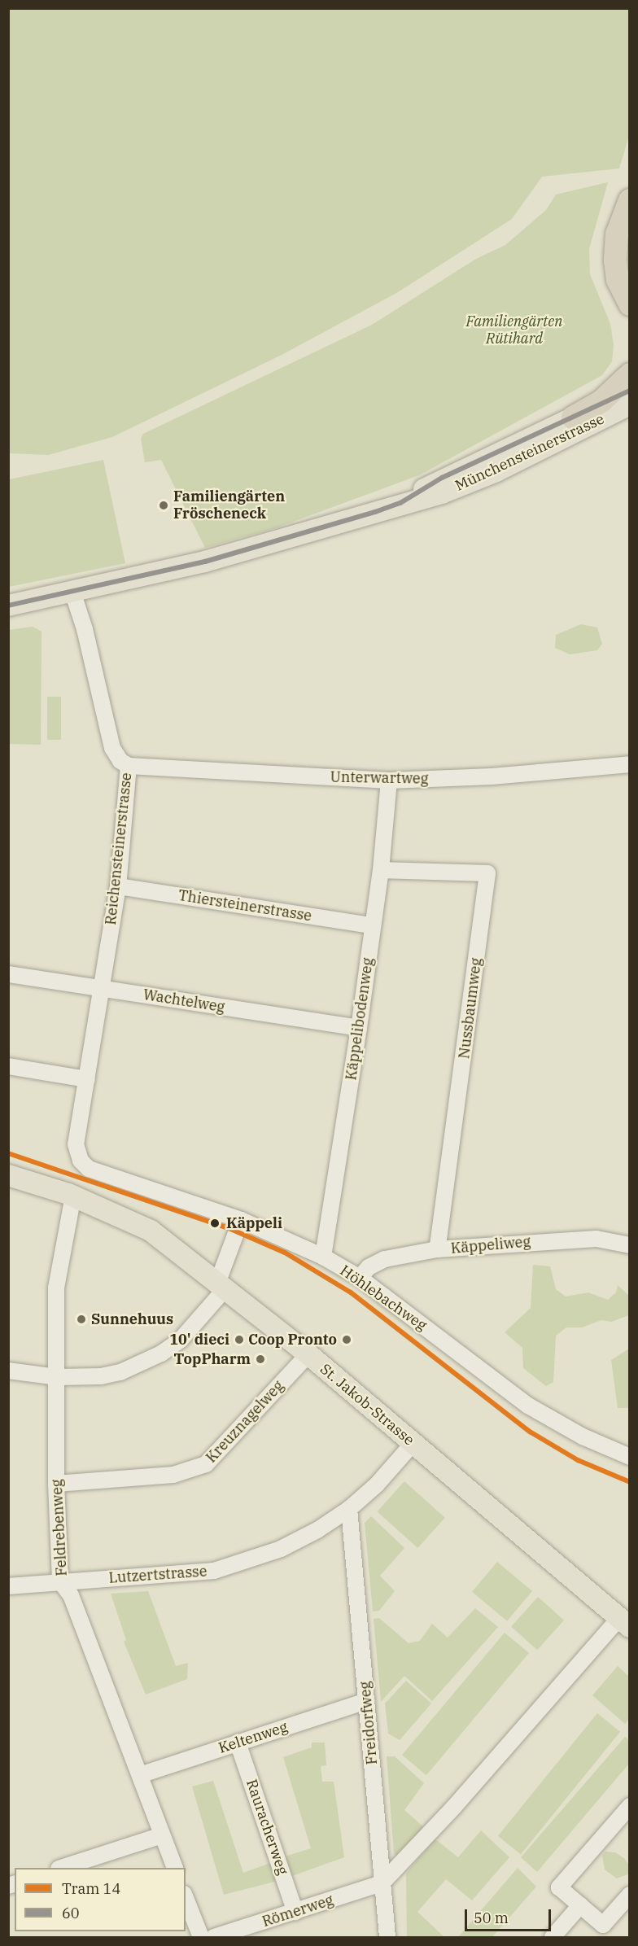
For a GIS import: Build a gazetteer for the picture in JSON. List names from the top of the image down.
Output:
{
  "streets": {
    "main road": ["Münchensteinerstrasse", "St. Jakob-Strasse"],
    "street": [
      "Unterwartweg",
      "Reichensteinerstrasse",
      "Thiersteinerstrasse",
      "Wachtelweg",
      "Nussbaumweg",
      "Käppelibodenweg",
      "Käppeliweg",
      "Höhlebachweg",
      "Kreuznagelweg",
      "Feldrebenweg",
      "Lutzertstrasse",
      "Freidorfweg",
      "Keltenweg",
      "Rauracherweg",
      "Römerweg"
    ]
  },
  "crossings": [
    ["Münchensteinerstrasse", "Reichensteinerstrasse"],
    ["Unterwartweg", "Reichensteinerstrasse"],
    ["Unterwartweg", "Käppelibodenweg"],
    ["Reichensteinerstrasse", "Thiersteinerstrasse"],
    ["Reichensteinerstrasse", "Wachtelweg"],
    ["Reichensteinerstrasse", "Höhlebachweg"],
    ["Thiersteinerstrasse", "Käppelibodenweg"],
    ["Wachtelweg", "Käppelibodenweg"],
    ["Nussbaumweg", "Käppelibodenweg"],
    ["Nussbaumweg", "Käppeliweg"],
    ["Käppelibodenweg", "Höhlebachweg"],
    ["Käppeliweg", "Höhlebachweg"],
    ["St. Jakob-Strasse", "Kreuznagelweg"],
    ["St. Jakob-Strasse", "Feldrebenweg"],
    ["St. Jakob-Strasse", "Lutzertstrasse"],
    ["Kreuznagelweg", "Feldrebenweg"],
    ["Feldrebenweg", "Lutzertstrasse"],
    ["Feldrebenweg", "Keltenweg"],
    ["Lutzertstrasse", "Freidorfweg"],
    ["Freidorfweg", "Keltenweg"],
    ["Freidorfweg", "Römerweg"],
    ["Keltenweg", "Rauracherweg"],
    ["Rauracherweg", "Römerweg"]
  ],
  "parks": ["Familiengärten Rütihard"],
  "places": [
    "Familiengärten Fröscheneck",
    "Käppeli",
    "Sunnehuus",
    "10' dieci",
    "Coop Pronto",
    "TopPharm"
  ],
  "lines": ["transit line 60", "tram line 14"],
  "legend": ["Tram 14", "60"],
  "scale_bar": "50 m"
}
